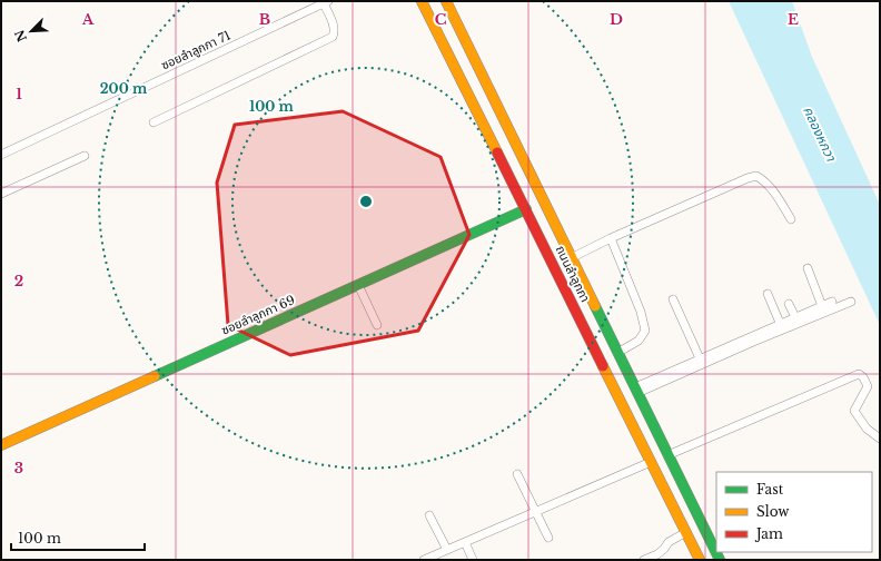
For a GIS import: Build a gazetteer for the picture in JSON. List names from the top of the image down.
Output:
{
  "streets": {
    "main road": ["ถนนลำลูกกา", "ซอยลำลูกกา 69"],
    "street": ["ซอยลำลูกกา 71"]
  },
  "crossings": [
    ["ถนนลำลูกกา", "ซอยลำลูกกา 69"]
  ],
  "water": ["คลองหกวา"],
  "legend": ["Fast", "Slow", "Jam"],
  "scale_bar": "100 m",
  "north": "bottom left",
  "grid": {
    "columns": [
      "A",
      "B",
      "C",
      "D",
      "E"
    ],
    "rows": ["1", "2", "3"]
  },
  "rings": ["200 m", "100 m"]
}
